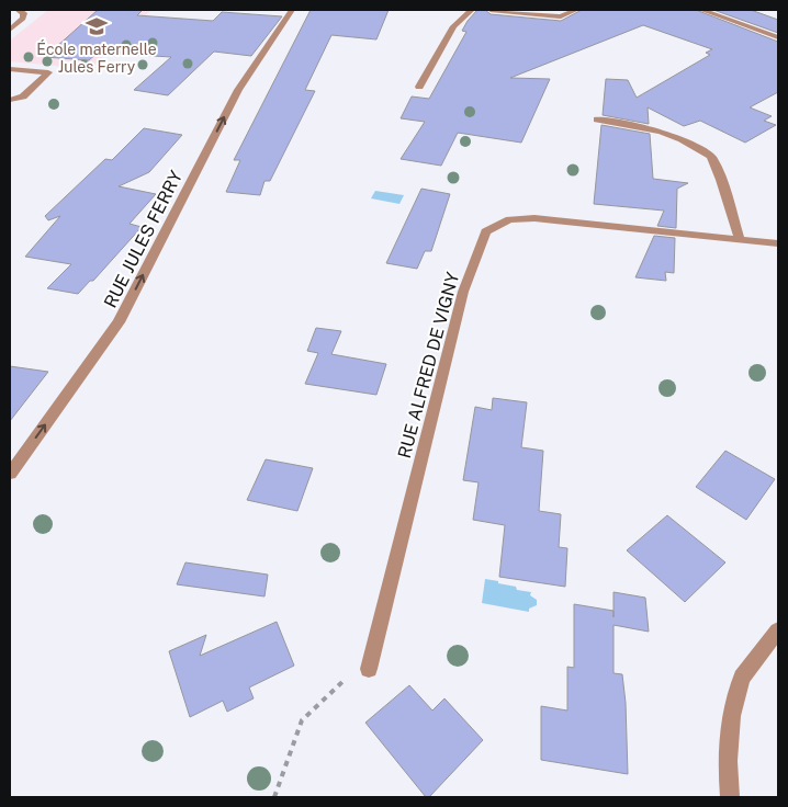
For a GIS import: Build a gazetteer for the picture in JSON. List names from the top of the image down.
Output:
{
  "streets": {
    "street": ["RUE JULES FERRY", "RUE ALFRED DE VIGNY"]
  },
  "one_way": ["RUE JULES FERRY"],
  "places": {
    "school or university": ["École maternelle Jules Ferry"]
  }
}
